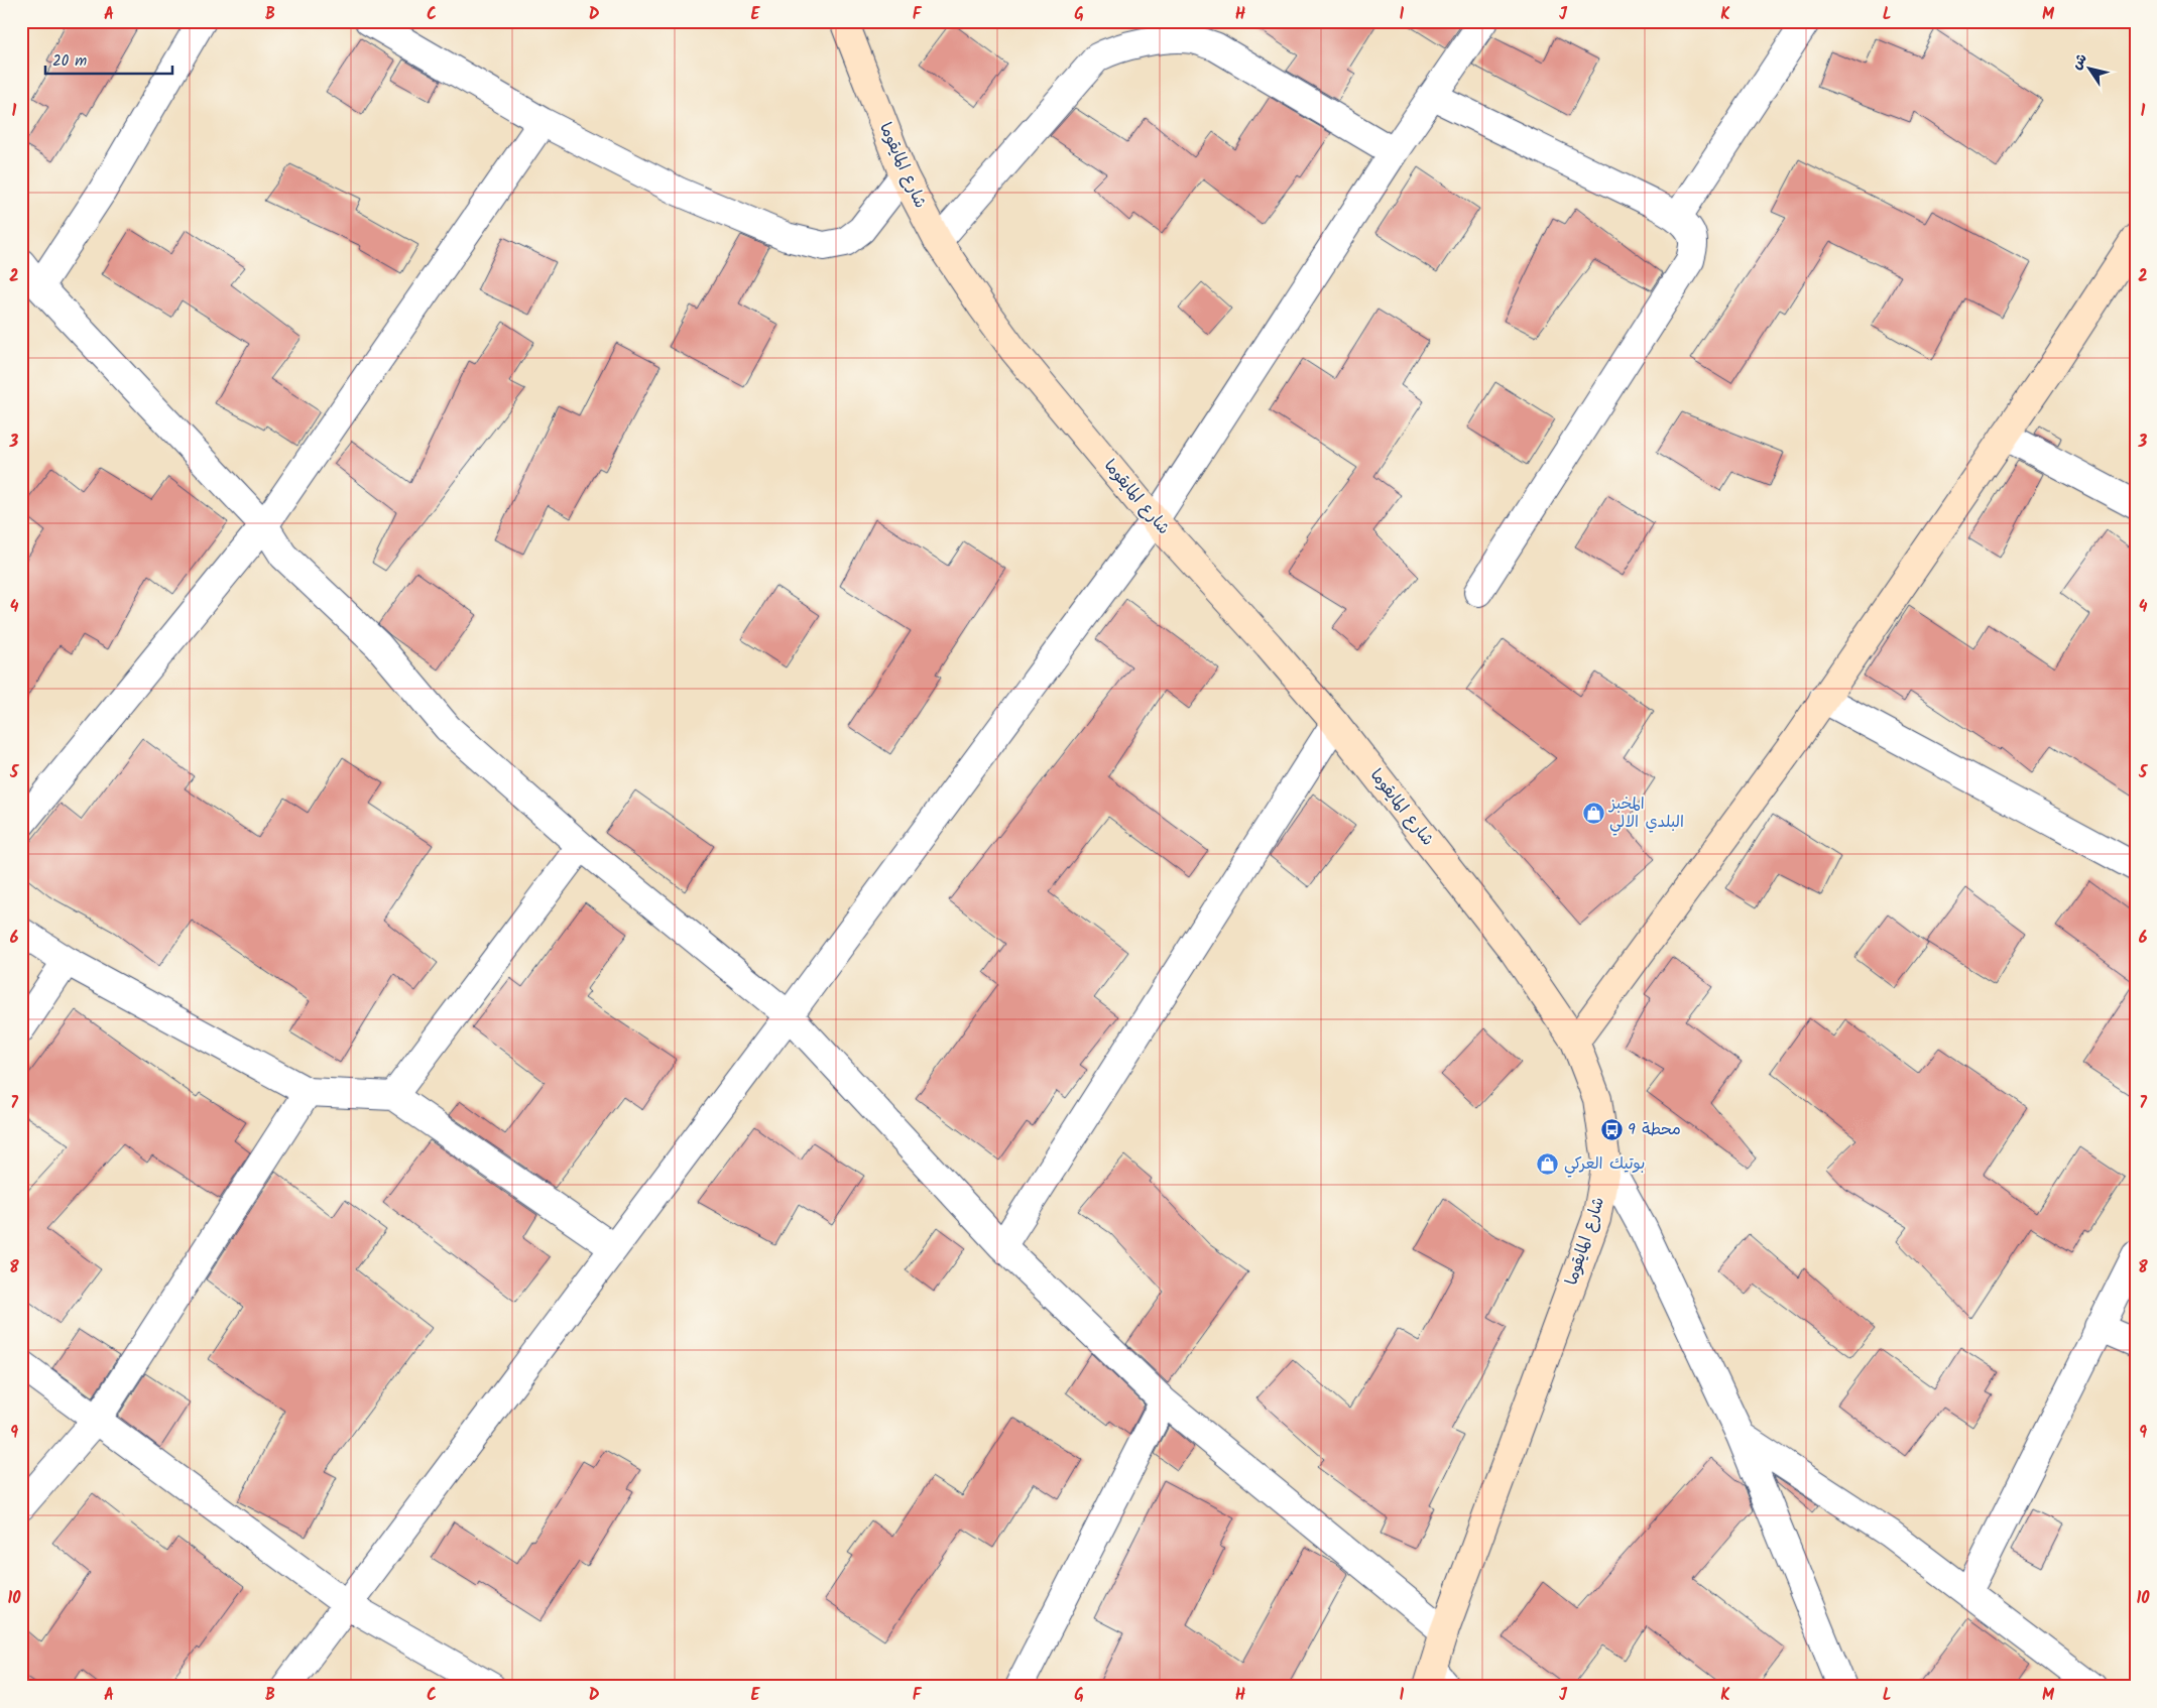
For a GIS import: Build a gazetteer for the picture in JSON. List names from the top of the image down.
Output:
{
  "streets": {
    "street": ["شارع المايقوما"]
  },
  "places": {
    "shop": ["المخبز البلدي الالي", "بوتيك العركي"],
    "bus stop": ["محطة 9"]
  },
  "scale_bar": "20 m",
  "north": "top left",
  "grid": {
    "columns": [
      "A",
      "B",
      "C",
      "D",
      "E",
      "F",
      "G",
      "H",
      "I",
      "J",
      "K",
      "L",
      "M"
    ],
    "rows": [
      "1",
      "2",
      "3",
      "4",
      "5",
      "6",
      "7",
      "8",
      "9",
      "10"
    ]
  }
}
